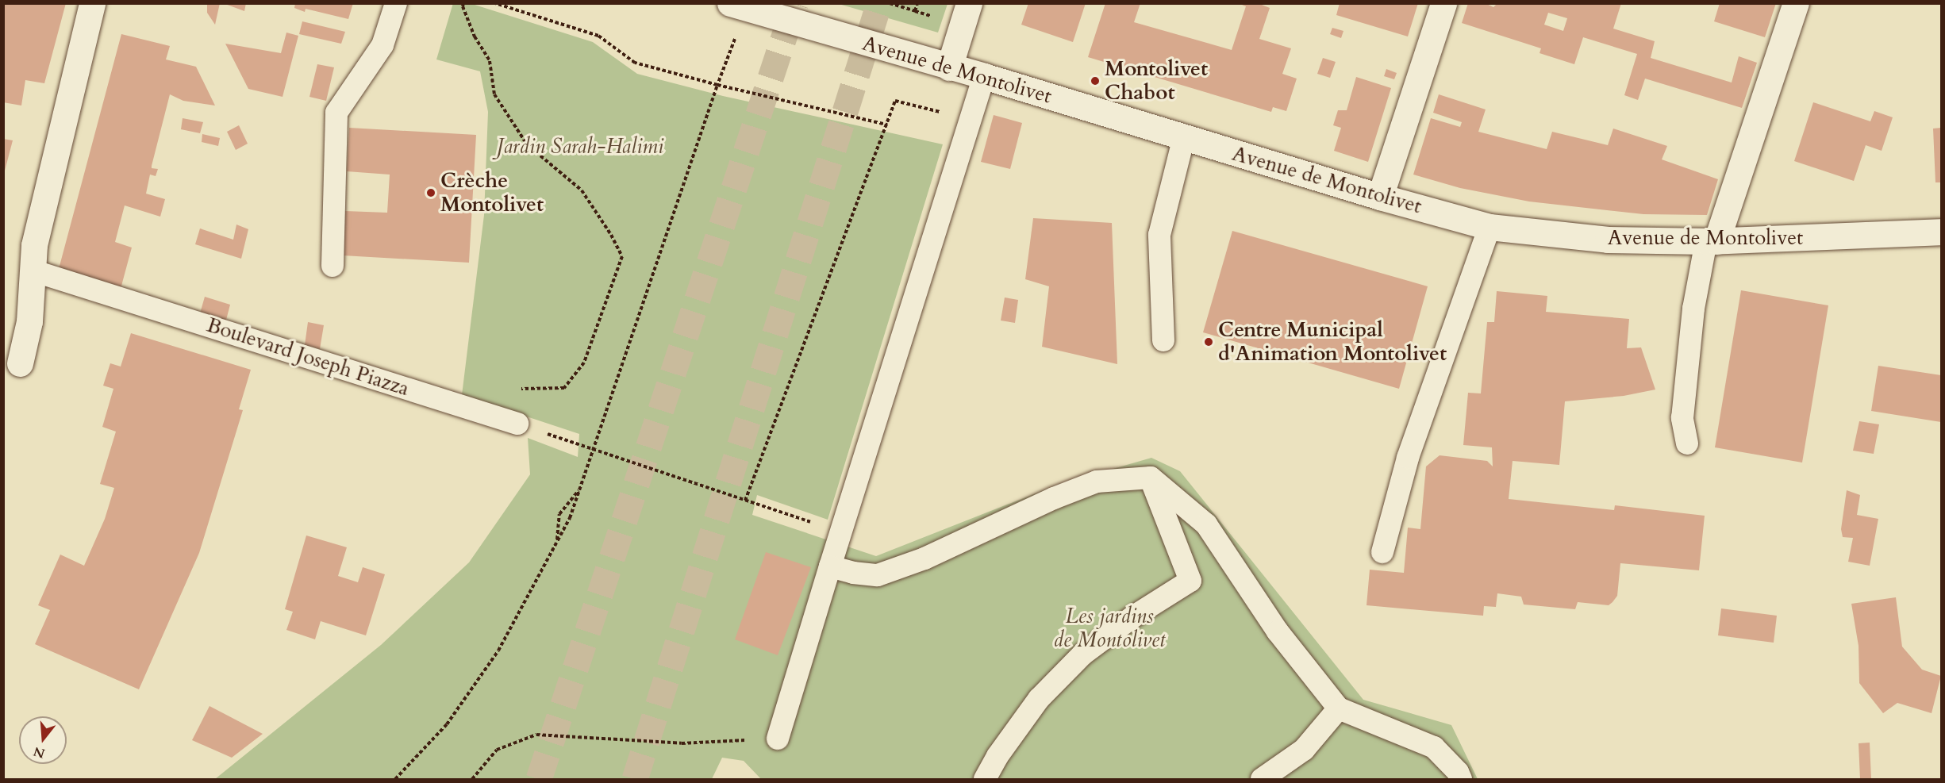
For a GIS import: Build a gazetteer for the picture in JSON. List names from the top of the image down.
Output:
{
  "streets": {
    "street": ["Avenue de Montolivet"],
    "lane": ["Boulevard Joseph Piazza"]
  },
  "parks": ["Jardin Sarah-Halimi", "Les jardins de Montolivet"],
  "places": ["Montolivet Chabot", "Crèche Montolivet", "Centre Municipal d'Animation Montolivet"],
  "north": "bottom"
}
